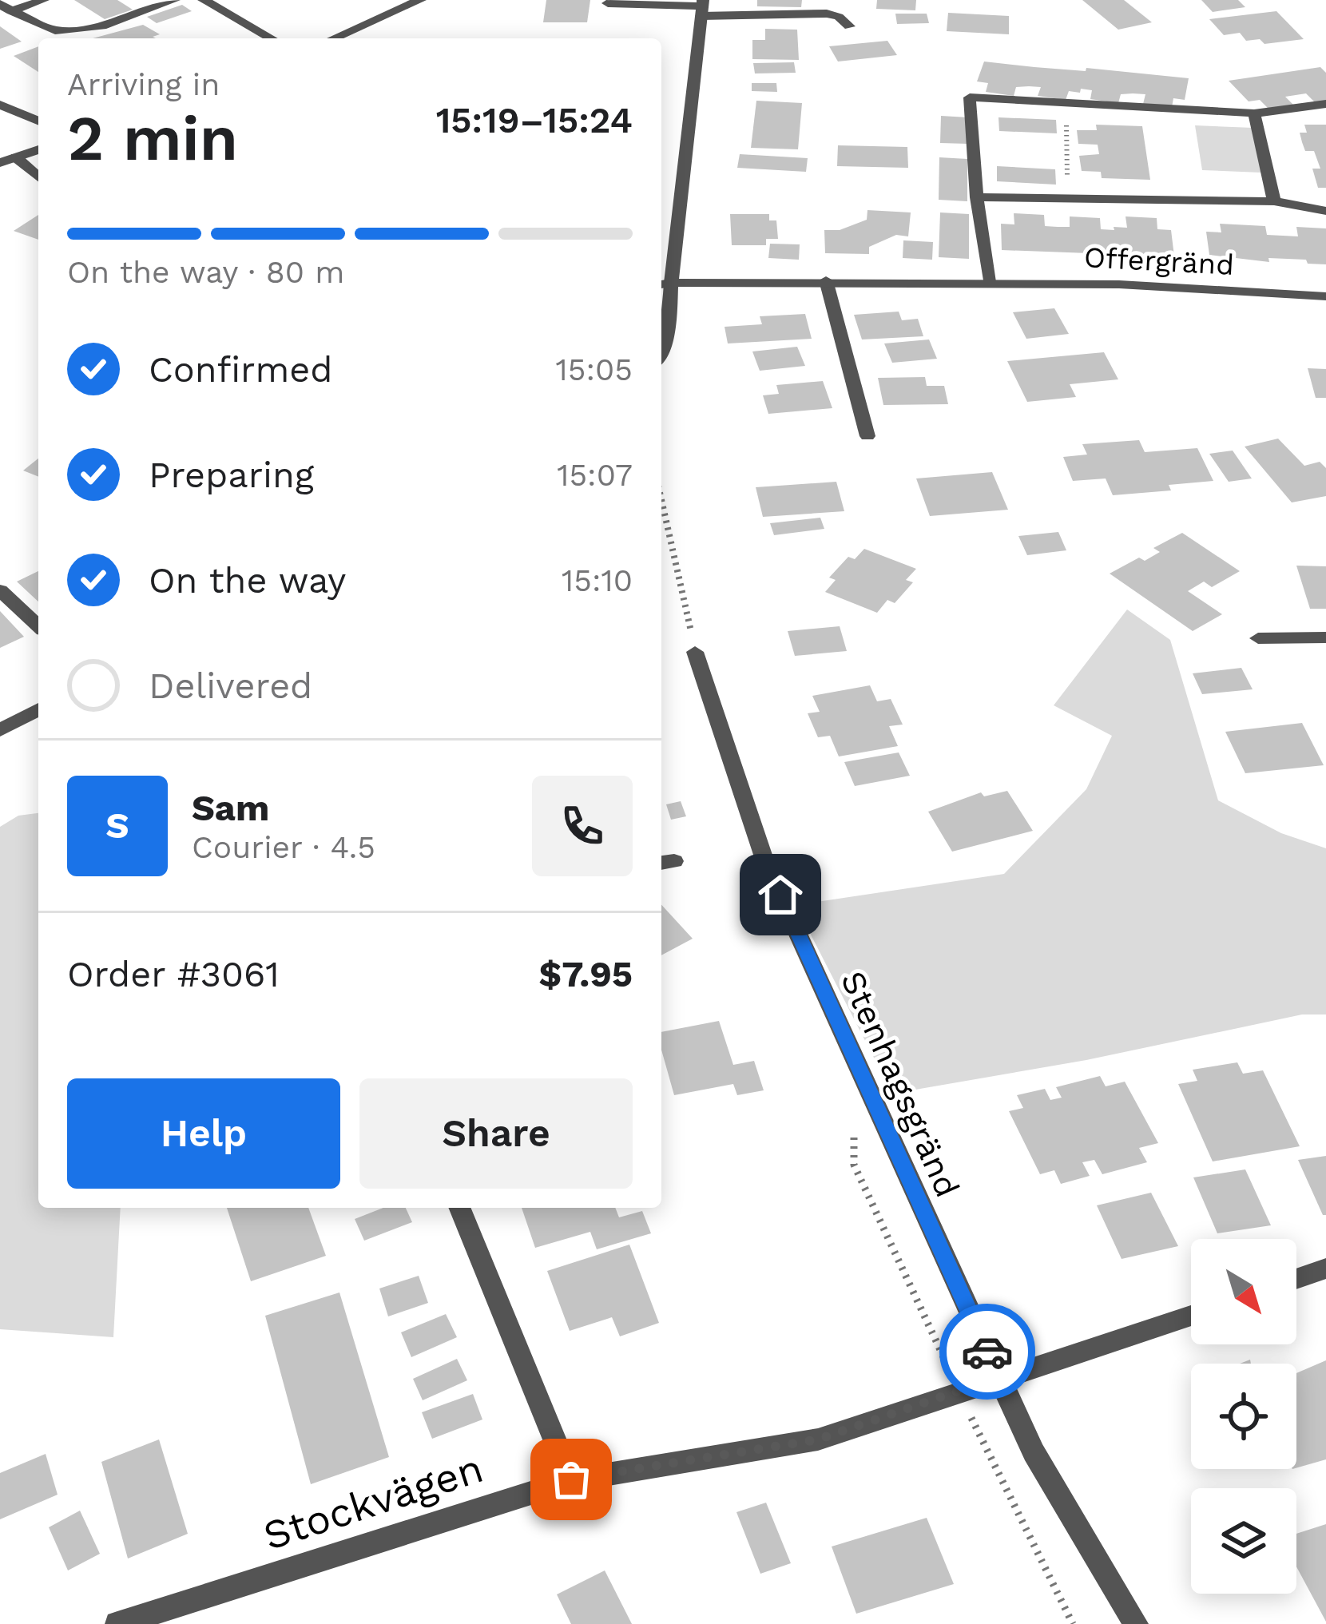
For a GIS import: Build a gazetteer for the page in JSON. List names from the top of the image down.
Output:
{
  "streets": {
    "street": ["Offergränd", "Stenhagsgränd", "Stockvägen"]
  },
  "crossings": [
    ["Stenhagsgränd", "Stockvägen"]
  ],
  "north": "bottom right",
  "page": {
    "heading": ["2 min", "Arriving in", "15:19–15:24"],
    "panel": [
      "Sam",
      "Courier · 4.5",
      "Order #3061",
      "$7.95"
    ],
    "bar": "On the way · 80 m",
    "list": [
      ["Confirmed", "15:05"],
      ["Preparing", "15:07"],
      ["On the way", "15:10"],
      "Delivered"
    ],
    "round": "S",
    "buttons": ["Help", "Share"]
  }
}
